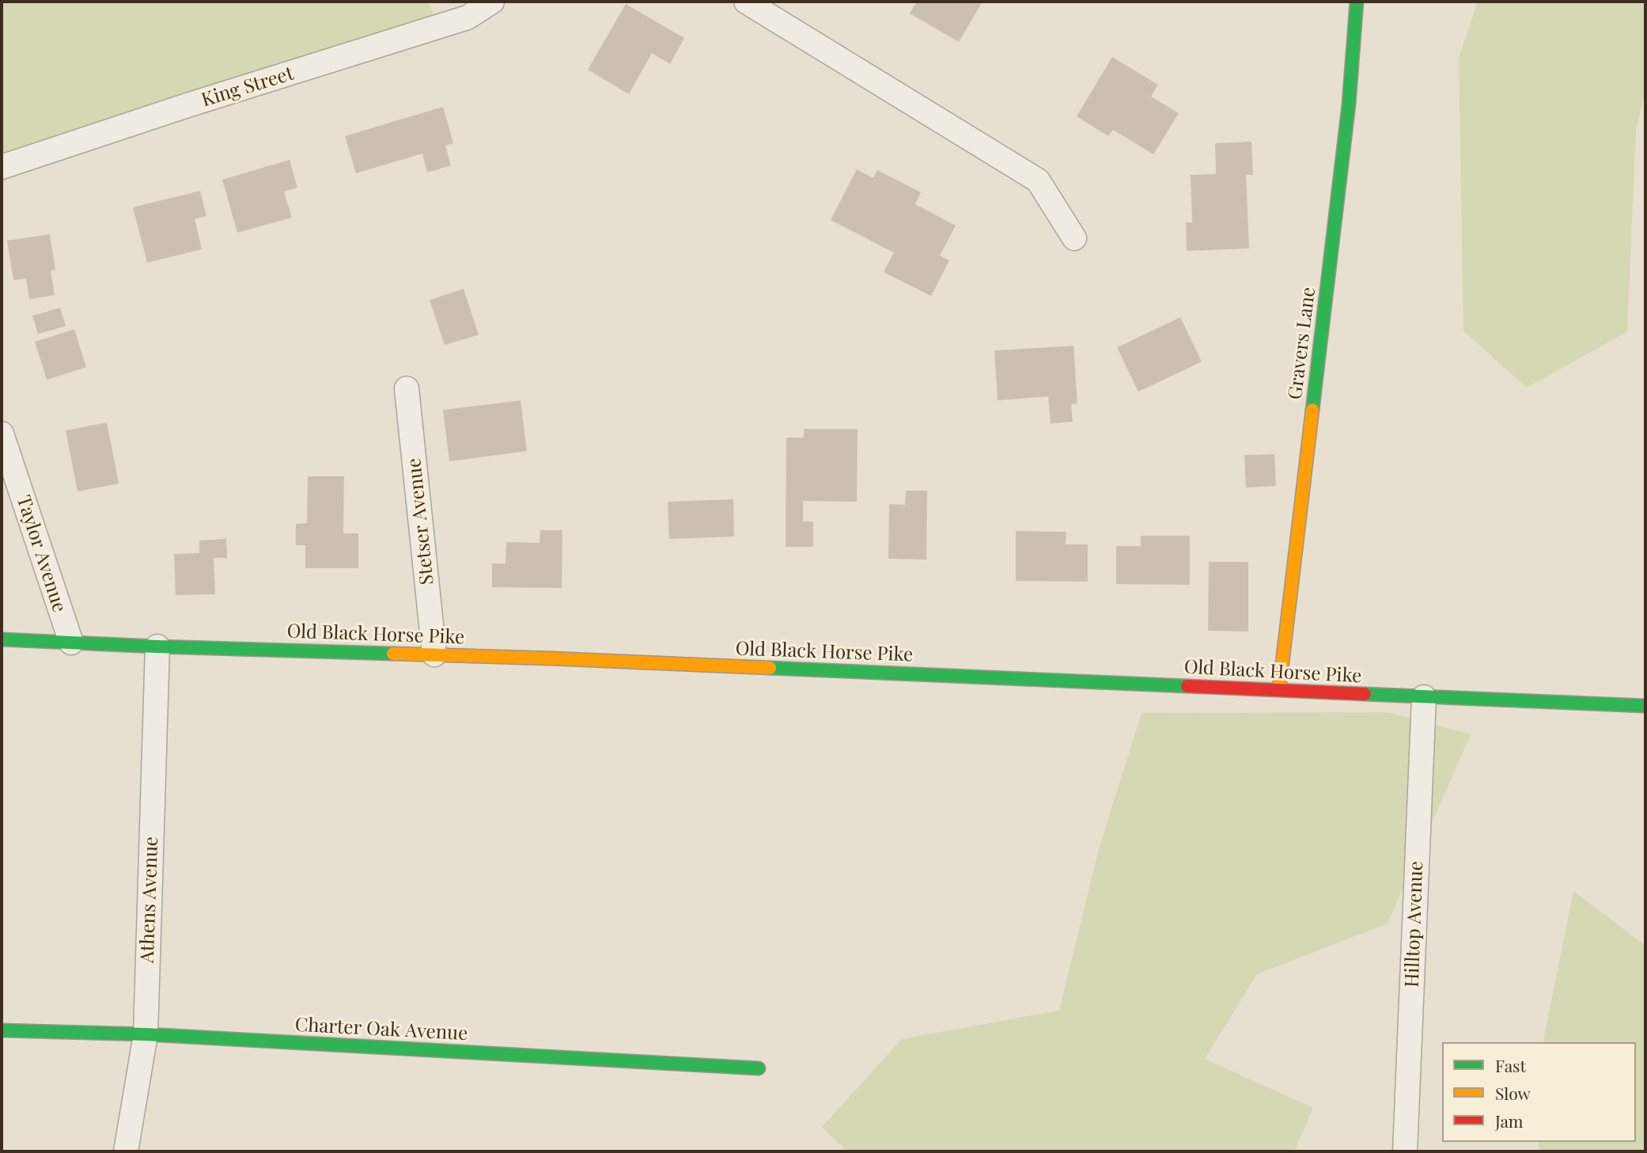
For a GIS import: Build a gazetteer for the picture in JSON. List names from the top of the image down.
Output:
{
  "streets": {
    "street": [
      "King Street",
      "Gravers Lane",
      "Stetser Avenue",
      "Taylor Avenue",
      "Old Black Horse Pike",
      "Athens Avenue",
      "Hilltop Avenue",
      "Charter Oak Avenue"
    ]
  },
  "crossings": [
    ["Gravers Lane", "Old Black Horse Pike"],
    ["Stetser Avenue", "Old Black Horse Pike"],
    ["Taylor Avenue", "Old Black Horse Pike"],
    ["Old Black Horse Pike", "Athens Avenue"],
    ["Old Black Horse Pike", "Hilltop Avenue"],
    ["Athens Avenue", "Charter Oak Avenue"]
  ],
  "legend": ["Fast", "Slow", "Jam"]
}
